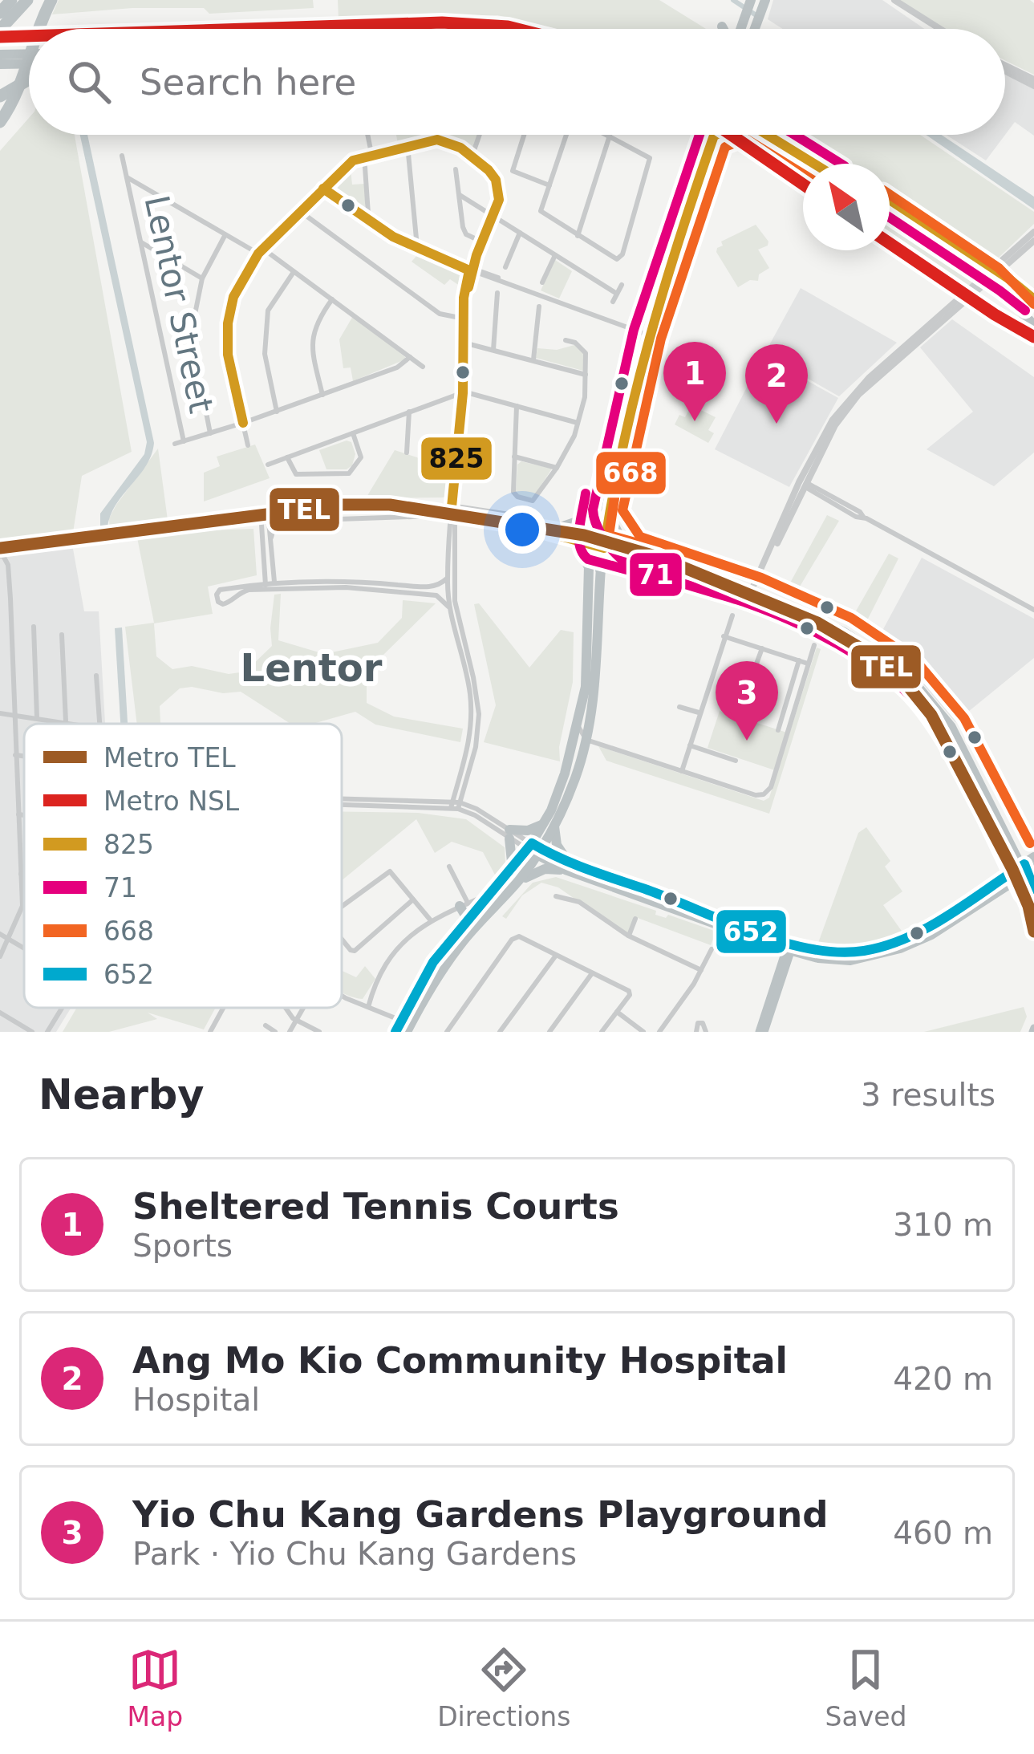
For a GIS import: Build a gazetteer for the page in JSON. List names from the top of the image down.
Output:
{
  "streets": {
    "street": ["Lentor Street"]
  },
  "districts": ["Lentor"],
  "lines": [
    "metro line NSL",
    "transit line 825",
    "transit line 71",
    "transit line 668",
    "metro line TEL",
    "transit line 652"
  ],
  "legend": [
    "Metro TEL",
    "Metro NSL",
    "825",
    "71",
    "668",
    "652"
  ],
  "north": "top left",
  "page": {
    "search": "Search here",
    "pins": ["1", "2", "3"],
    "heading": ["Nearby", "3 results"],
    "list": [
      {
        "mark": "1",
        "name": "Sheltered Tennis Courts",
        "note": "Sports",
        "value": "310 m"
      },
      {
        "mark": "2",
        "name": "Ang Mo Kio Community Hospital",
        "note": "Hospital",
        "value": "420 m"
      },
      {
        "mark": "3",
        "name": "Yio Chu Kang Gardens Playground",
        "note": "Park · Yio Chu Kang Gardens",
        "value": "460 m"
      }
    ],
    "nav": ["Map", "Directions", "Saved"]
  }
}
